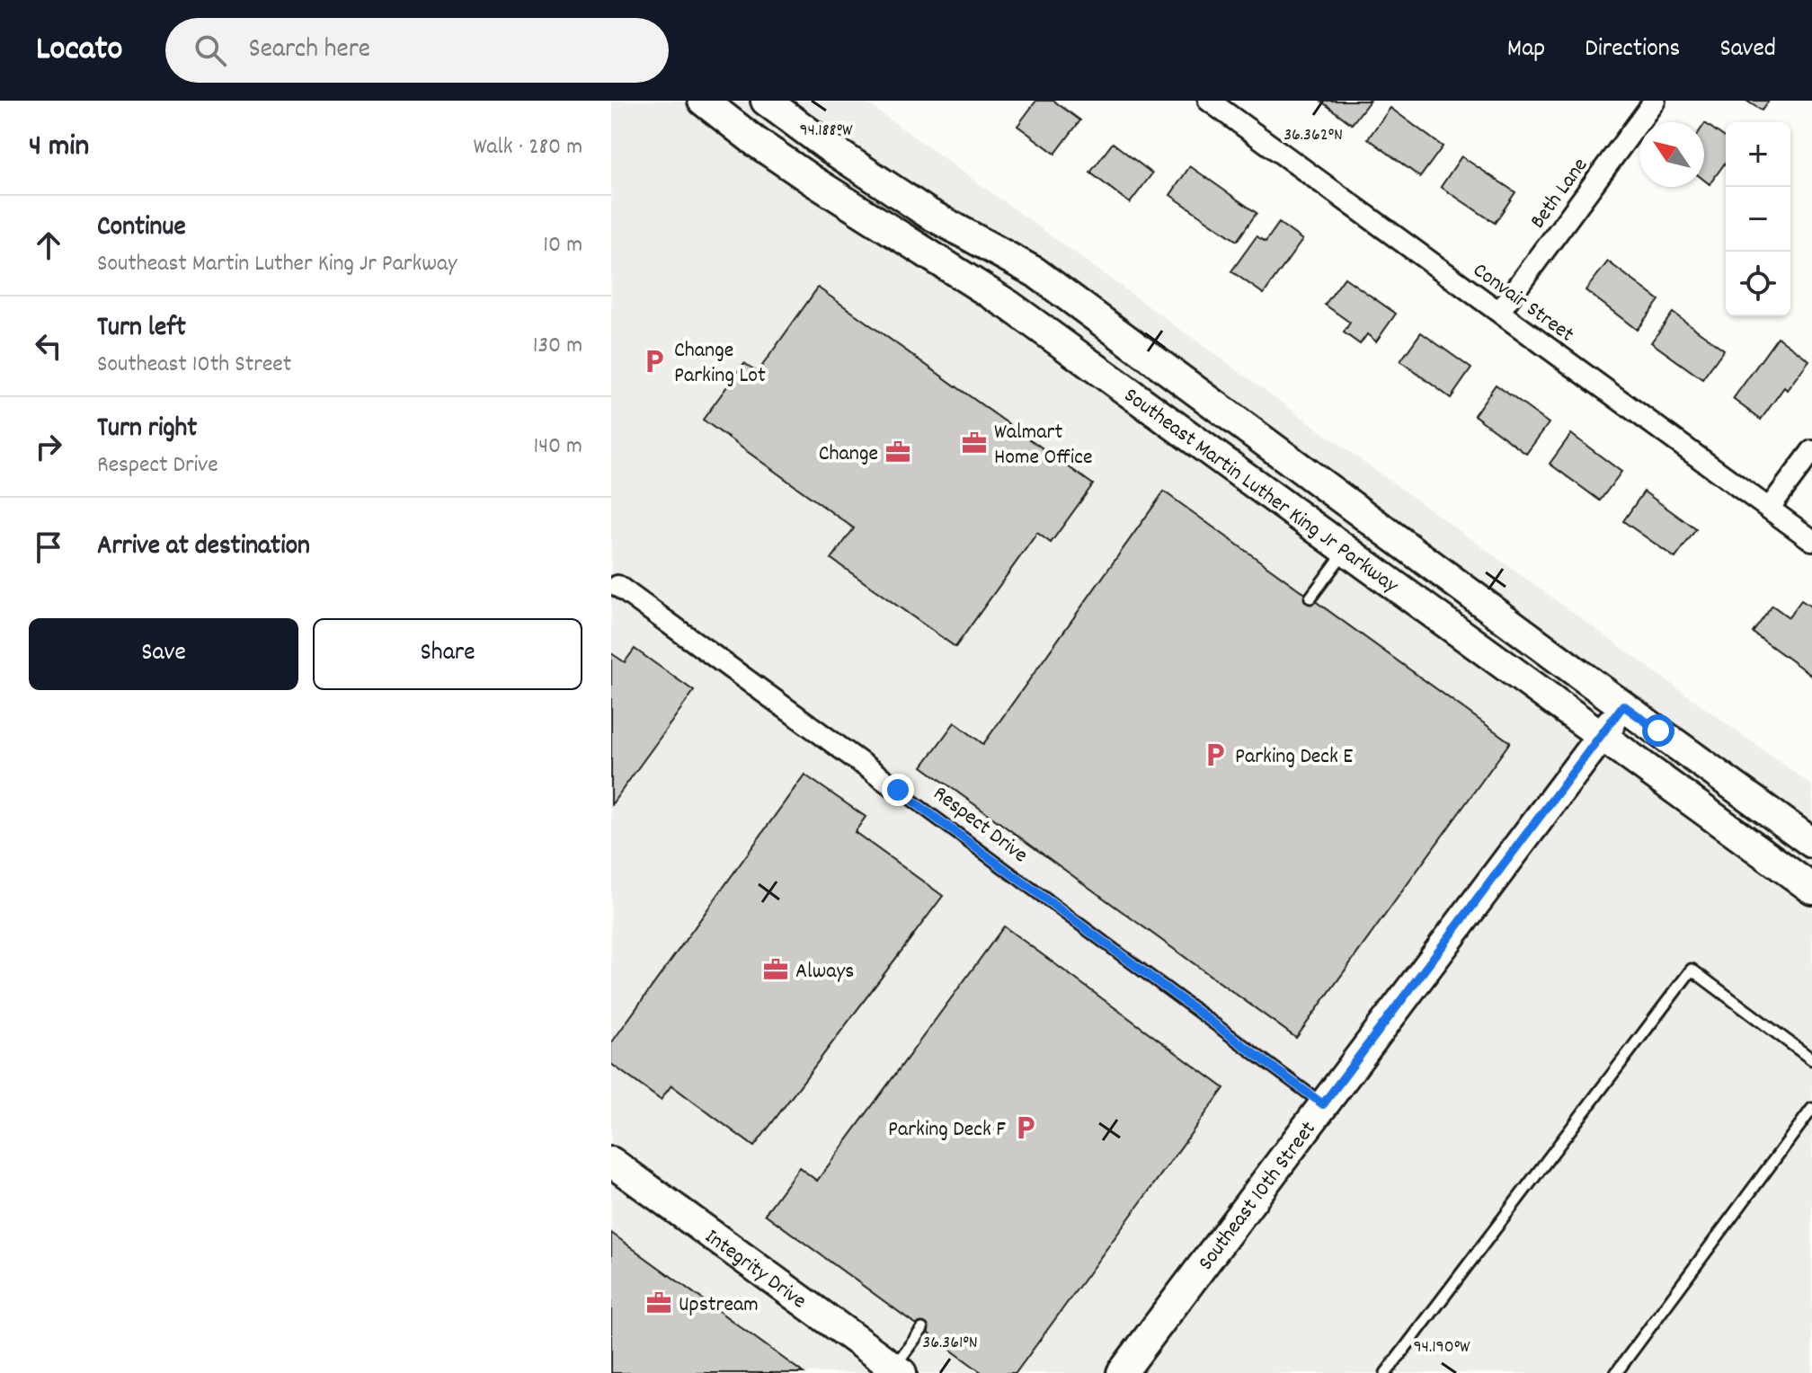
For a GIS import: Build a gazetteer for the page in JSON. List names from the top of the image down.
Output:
{
  "streets": {
    "street": [
      "Beth Lane",
      "Convair Street",
      "Southeast Martin Luther King Jr Parkway",
      "Respect Drive",
      "Southeast 10th Street",
      "Integrity Drive"
    ]
  },
  "crossings": [
    ["Beth Lane", "Convair Street"],
    ["Southeast Martin Luther King Jr Parkway", "Southeast 10th Street"],
    ["Respect Drive", "Southeast 10th Street"]
  ],
  "places": {
    "parking": ["Change Parking Lot", "Parking Deck E", "Parking Deck F"],
    "office": [
      "Walmart Home Office",
      "Change",
      "Always",
      "Upstream"
    ]
  },
  "north": "top left",
  "page": {
    "header": "Locato",
    "search": "Search here",
    "nav": ["Map", "Directions", "Saved"],
    "heading": ["4 min", "Walk · 280 m"],
    "map_buttons": ["+", "−"],
    "list": [
      ["Continue", "Southeast Martin Luther King Jr Parkway", "10 m"],
      ["Turn left", "Southeast 10th Street", "130 m"],
      ["Turn right", "Respect Drive", "140 m"],
      "Arrive at destination"
    ],
    "buttons": ["Save", "Share"]
  },
  "coordinates": [
    "94.188°W",
    "36.362°N",
    "36.361°N",
    "94.190°W"
  ]
}
